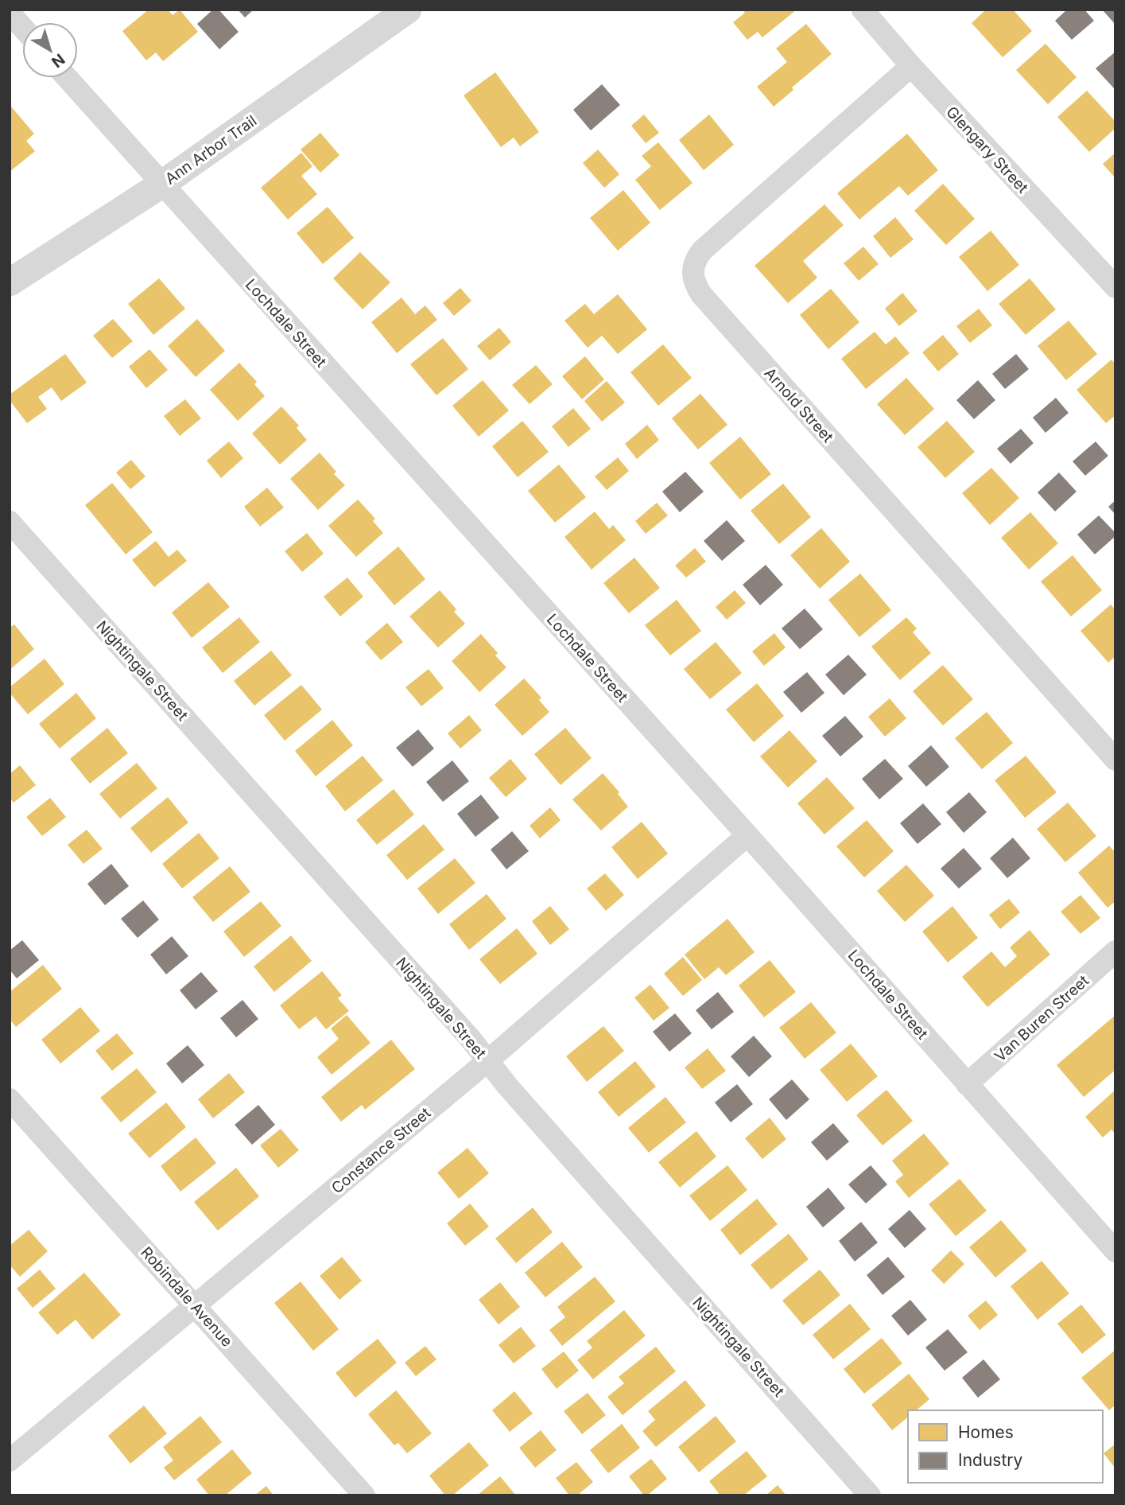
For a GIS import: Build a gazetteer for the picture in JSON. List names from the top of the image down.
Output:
{
  "streets": {
    "street": [
      "Ann Arbor Trail",
      "Glengary Street",
      "Lochdale Street",
      "Arnold Street",
      "Nightingale Street",
      "Van Buren Street",
      "Constance Street",
      "Robindale Avenue"
    ]
  },
  "crossings": [
    ["Ann Arbor Trail", "Lochdale Street"],
    ["Glengary Street", "Arnold Street"],
    ["Lochdale Street", "Van Buren Street"],
    ["Lochdale Street", "Constance Street"],
    ["Nightingale Street", "Constance Street"],
    ["Constance Street", "Robindale Avenue"]
  ],
  "legend": ["Homes", "Industry"],
  "north": "bottom right"
}
